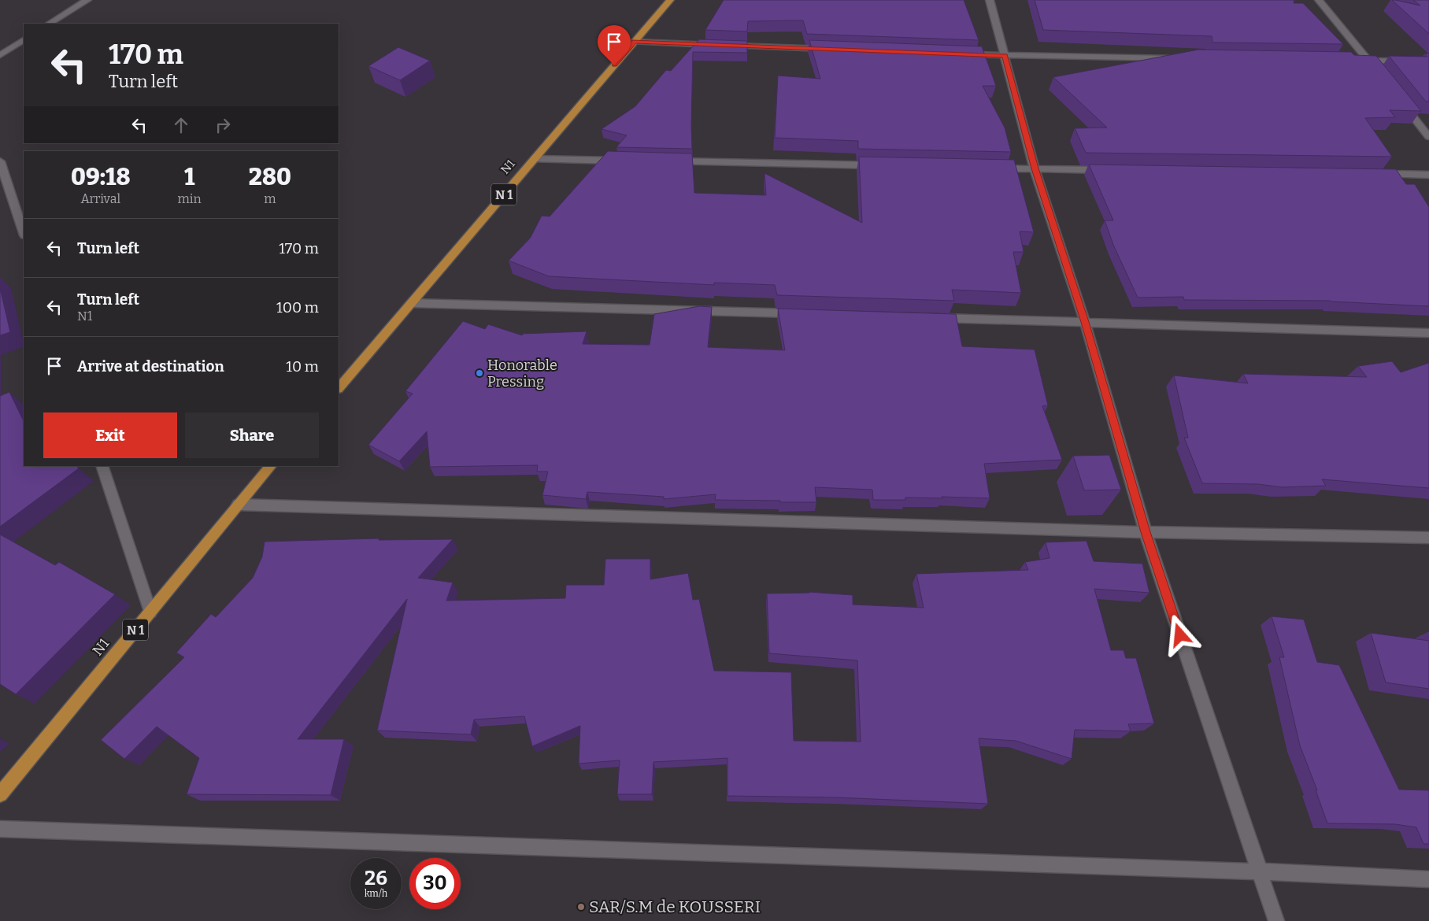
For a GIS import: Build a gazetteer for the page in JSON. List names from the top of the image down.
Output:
{
  "streets": {
    "highway": ["N1", "N 1"]
  },
  "places": ["Honorable Pressing", "SAR/S.M de KOUSSERI"],
  "page": {
    "turn": ["170 m", "Turn left"],
    "eta": [
      "09:18",
      "Arrival",
      "1",
      "min",
      "280",
      "m"
    ],
    "list": [
      {
        "name": "Turn left",
        "value": "170 m"
      },
      {
        "name": "Turn left",
        "note": "N1",
        "value": "100 m"
      },
      {
        "name": "Arrive at destination",
        "value": "10 m"
      }
    ],
    "buttons": ["Exit", "Share"],
    "speed": "26 km/h",
    "limit": "30"
  }
}
